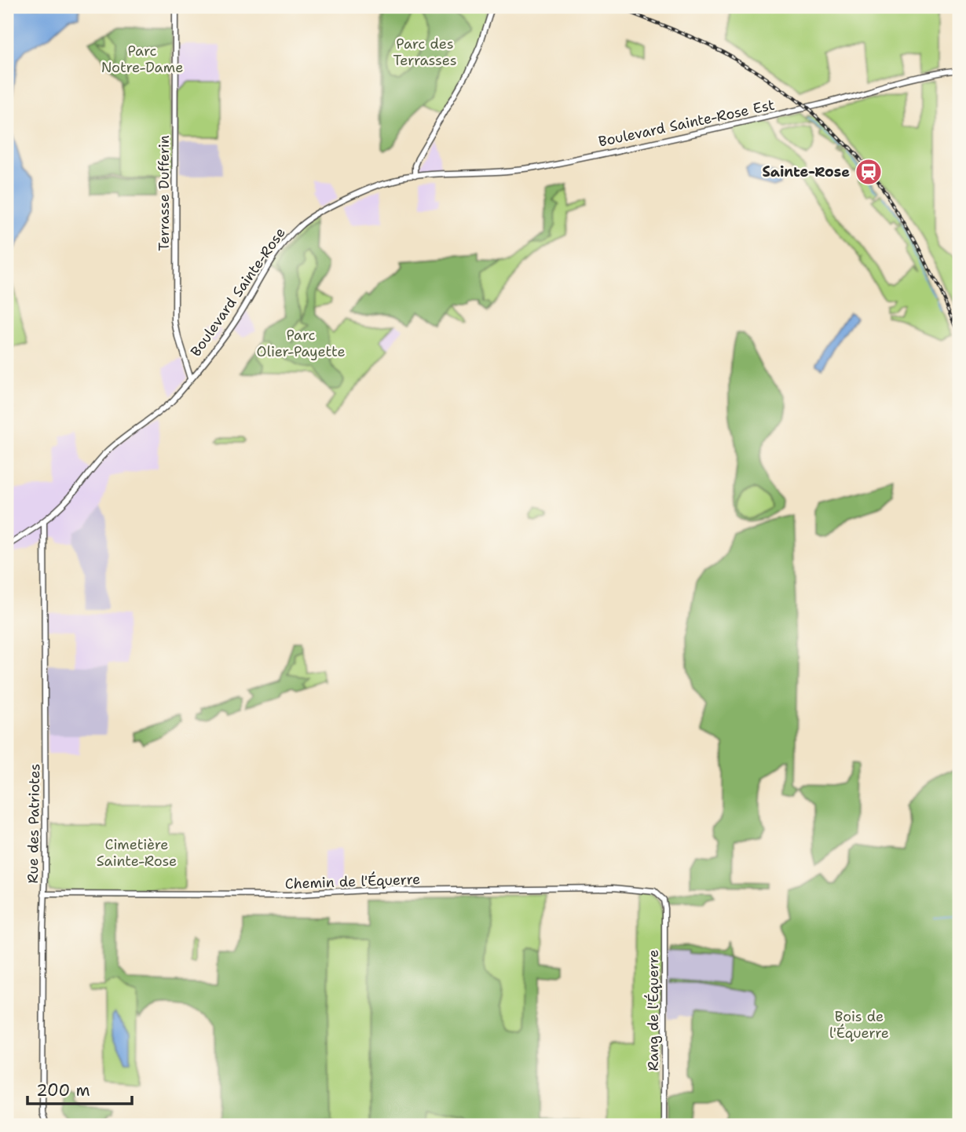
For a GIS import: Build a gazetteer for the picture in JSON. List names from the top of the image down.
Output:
{
  "streets": {
    "street": [
      "Boulevard Sainte-Rose Est",
      "Terrasse Dufferin",
      "Boulevard Sainte-Rose",
      "Rue des Patriotes",
      "Chemin de l'Équerre",
      "Rang de l'Équerre"
    ]
  },
  "crossings": [
    ["Boulevard Sainte-Rose Est", "Boulevard Sainte-Rose"],
    ["Terrasse Dufferin", "Boulevard Sainte-Rose"],
    ["Boulevard Sainte-Rose", "Rue des Patriotes"],
    ["Rue des Patriotes", "Chemin de l'Équerre"],
    ["Chemin de l'Équerre", "Rang de l'Équerre"]
  ],
  "parks": [
    "Parc des Terrasses",
    "Parc Notre-Dame",
    "Parc Olier-Payette",
    "Cimetière Sainte-Rose",
    "Bois de l'Équerre"
  ],
  "places": {
    "station": ["Sainte-Rose"]
  },
  "scale_bar": "200 m"
}
